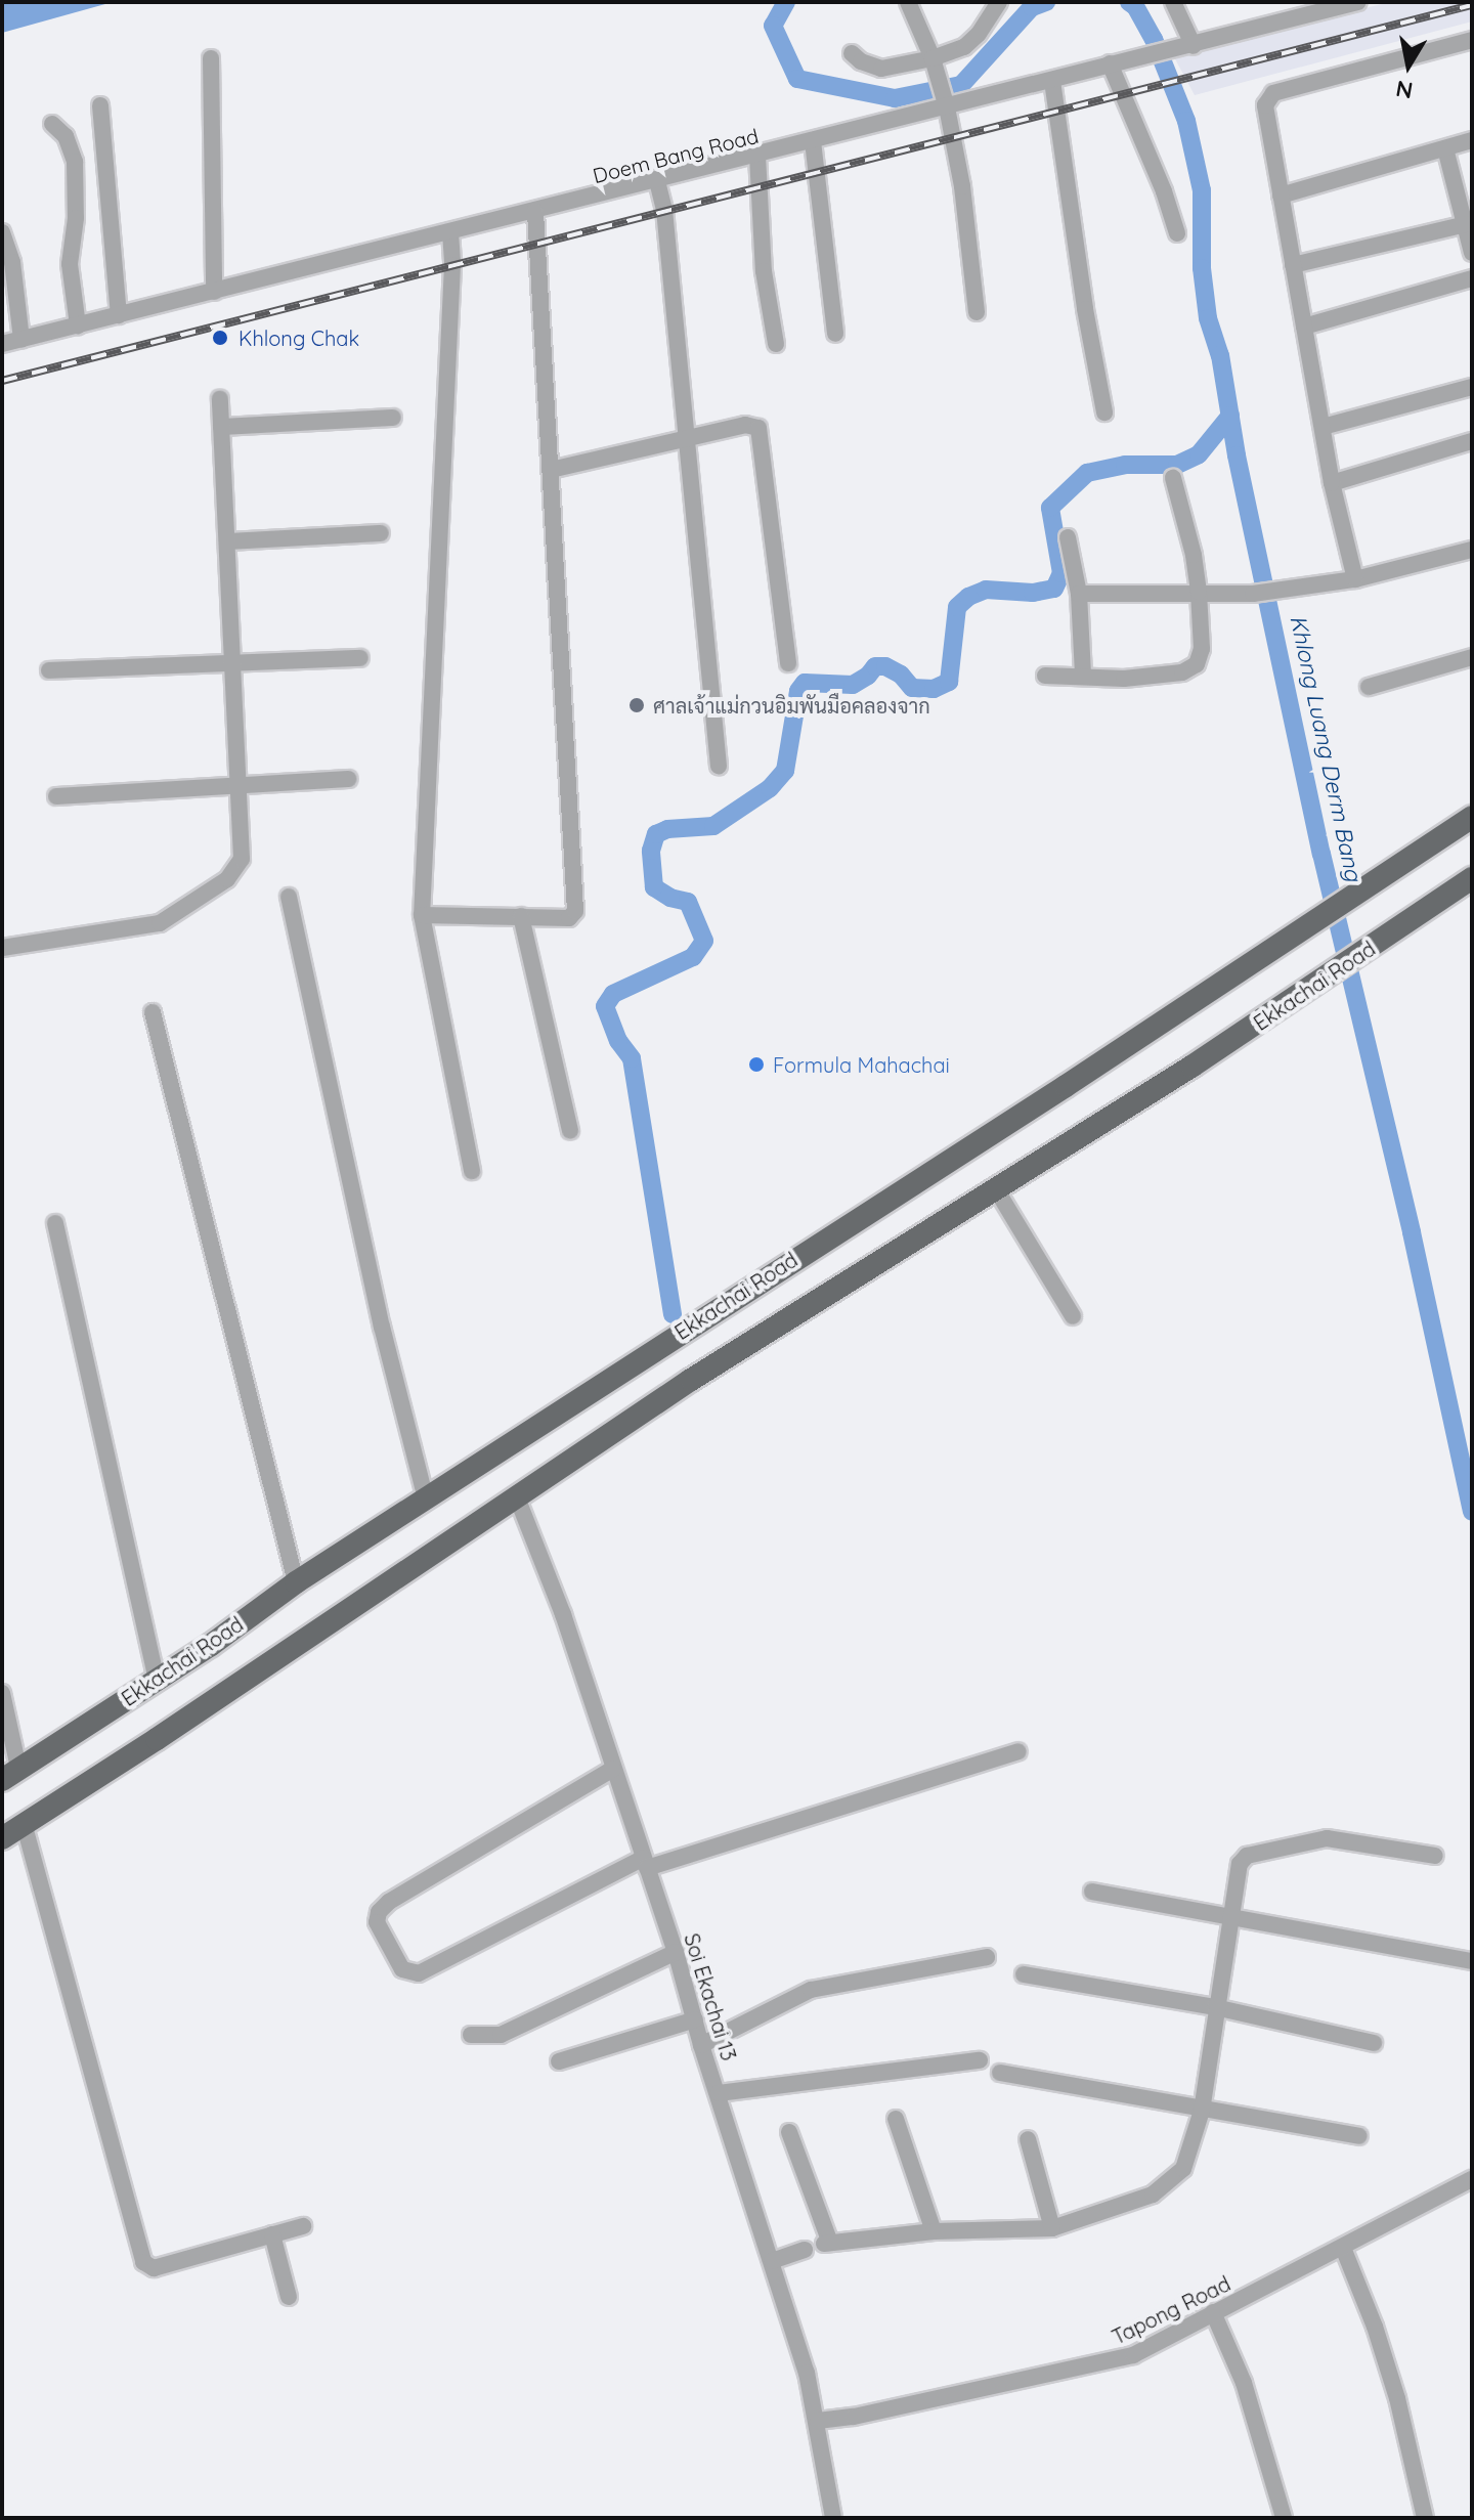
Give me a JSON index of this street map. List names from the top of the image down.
{
  "streets": {
    "main road": ["Ekkachai Road"],
    "street": ["Doem Bang Road", "Soi Ekachai 13", "Tapong Road"]
  },
  "crossings": [
    ["Ekkachai Road", "Soi Ekachai 13"],
    ["Soi Ekachai 13", "Tapong Road"]
  ],
  "water": ["Khlong Luang Derm Bang"],
  "places": ["Khlong Chak", "ศาลเจ้าแม่กวนอิมพันมือคลองจาก", "Formula Mahachai"],
  "north": "bottom"
}
